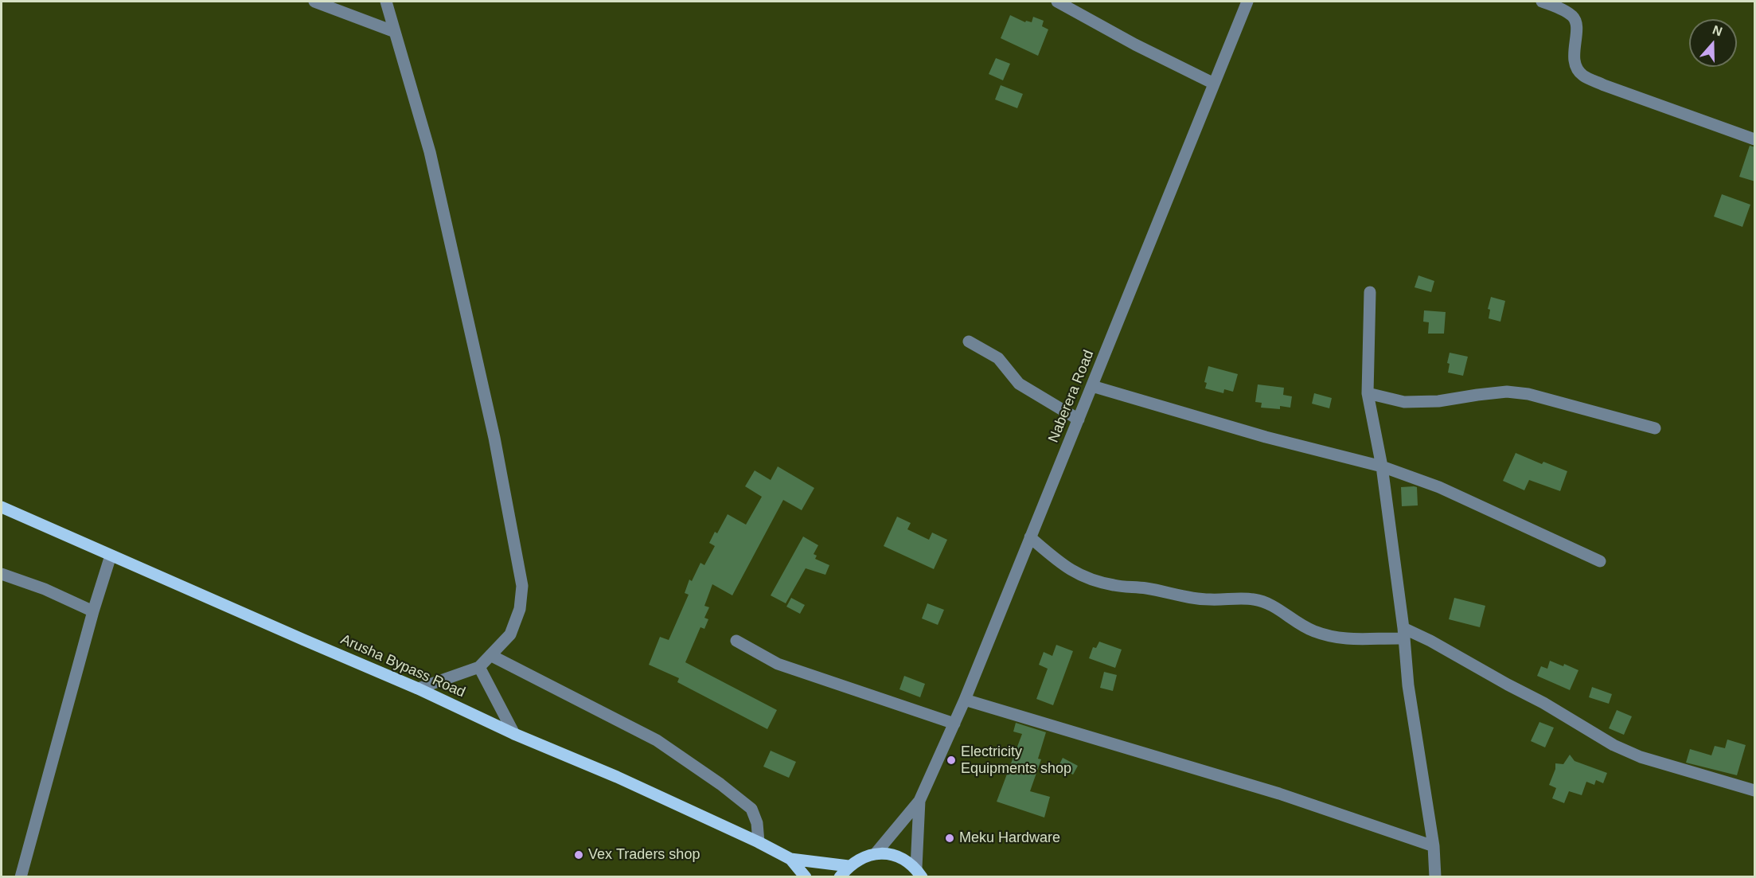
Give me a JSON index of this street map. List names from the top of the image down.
{
  "streets": {
    "main road": ["Arusha Bypass Road"],
    "street": ["Naberera Road"]
  },
  "places": ["Electricity Equipments shop", "Meku Hardware", "Vex Traders shop"],
  "north": "top"
}
